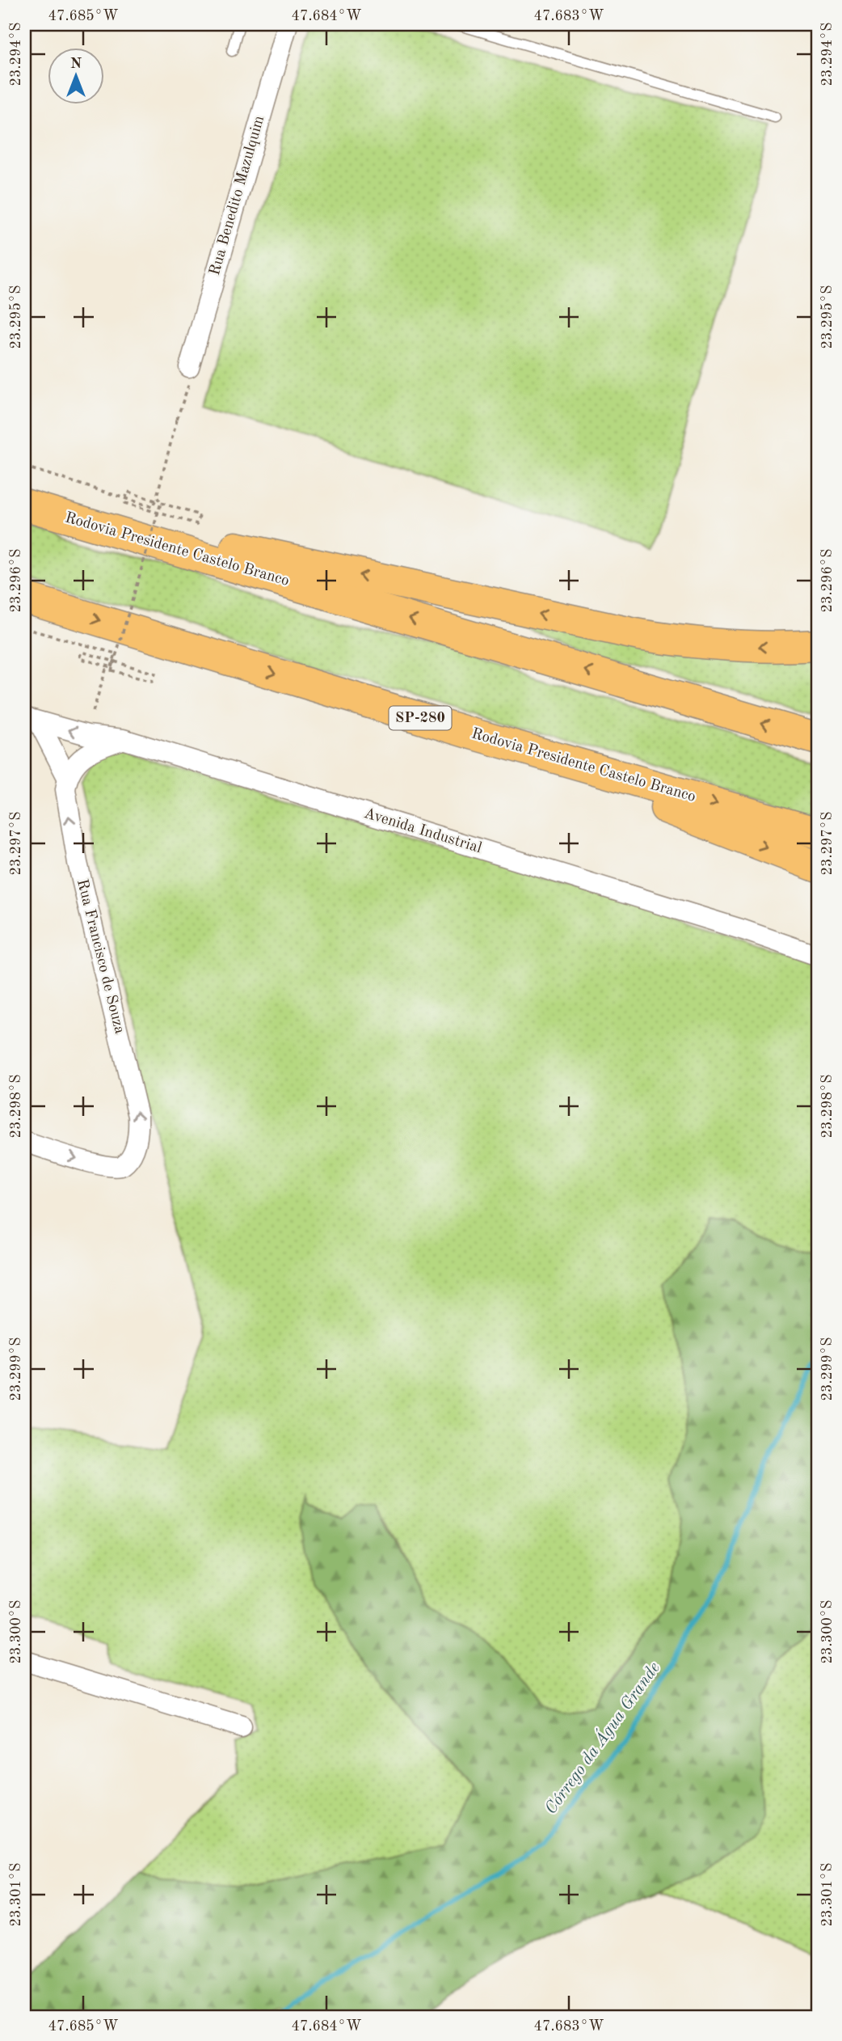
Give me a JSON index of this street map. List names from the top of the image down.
{
  "streets": {
    "highway": ["Rodovia Presidente Castelo Branco", "SP-280"],
    "street": ["Rua Benedito Mazulquim", "Avenida Industrial", "Rua Francisco de Souza"]
  },
  "water": ["Córrego da Água Grande"],
  "north": "top",
  "coordinates": [
    "47.685°W",
    "47.684°W",
    "47.683°W",
    "23.294°S",
    "23.295°S",
    "23.296°S",
    "23.297°S",
    "23.298°S",
    "23.299°S",
    "23.300°S",
    "23.301°S"
  ]
}
